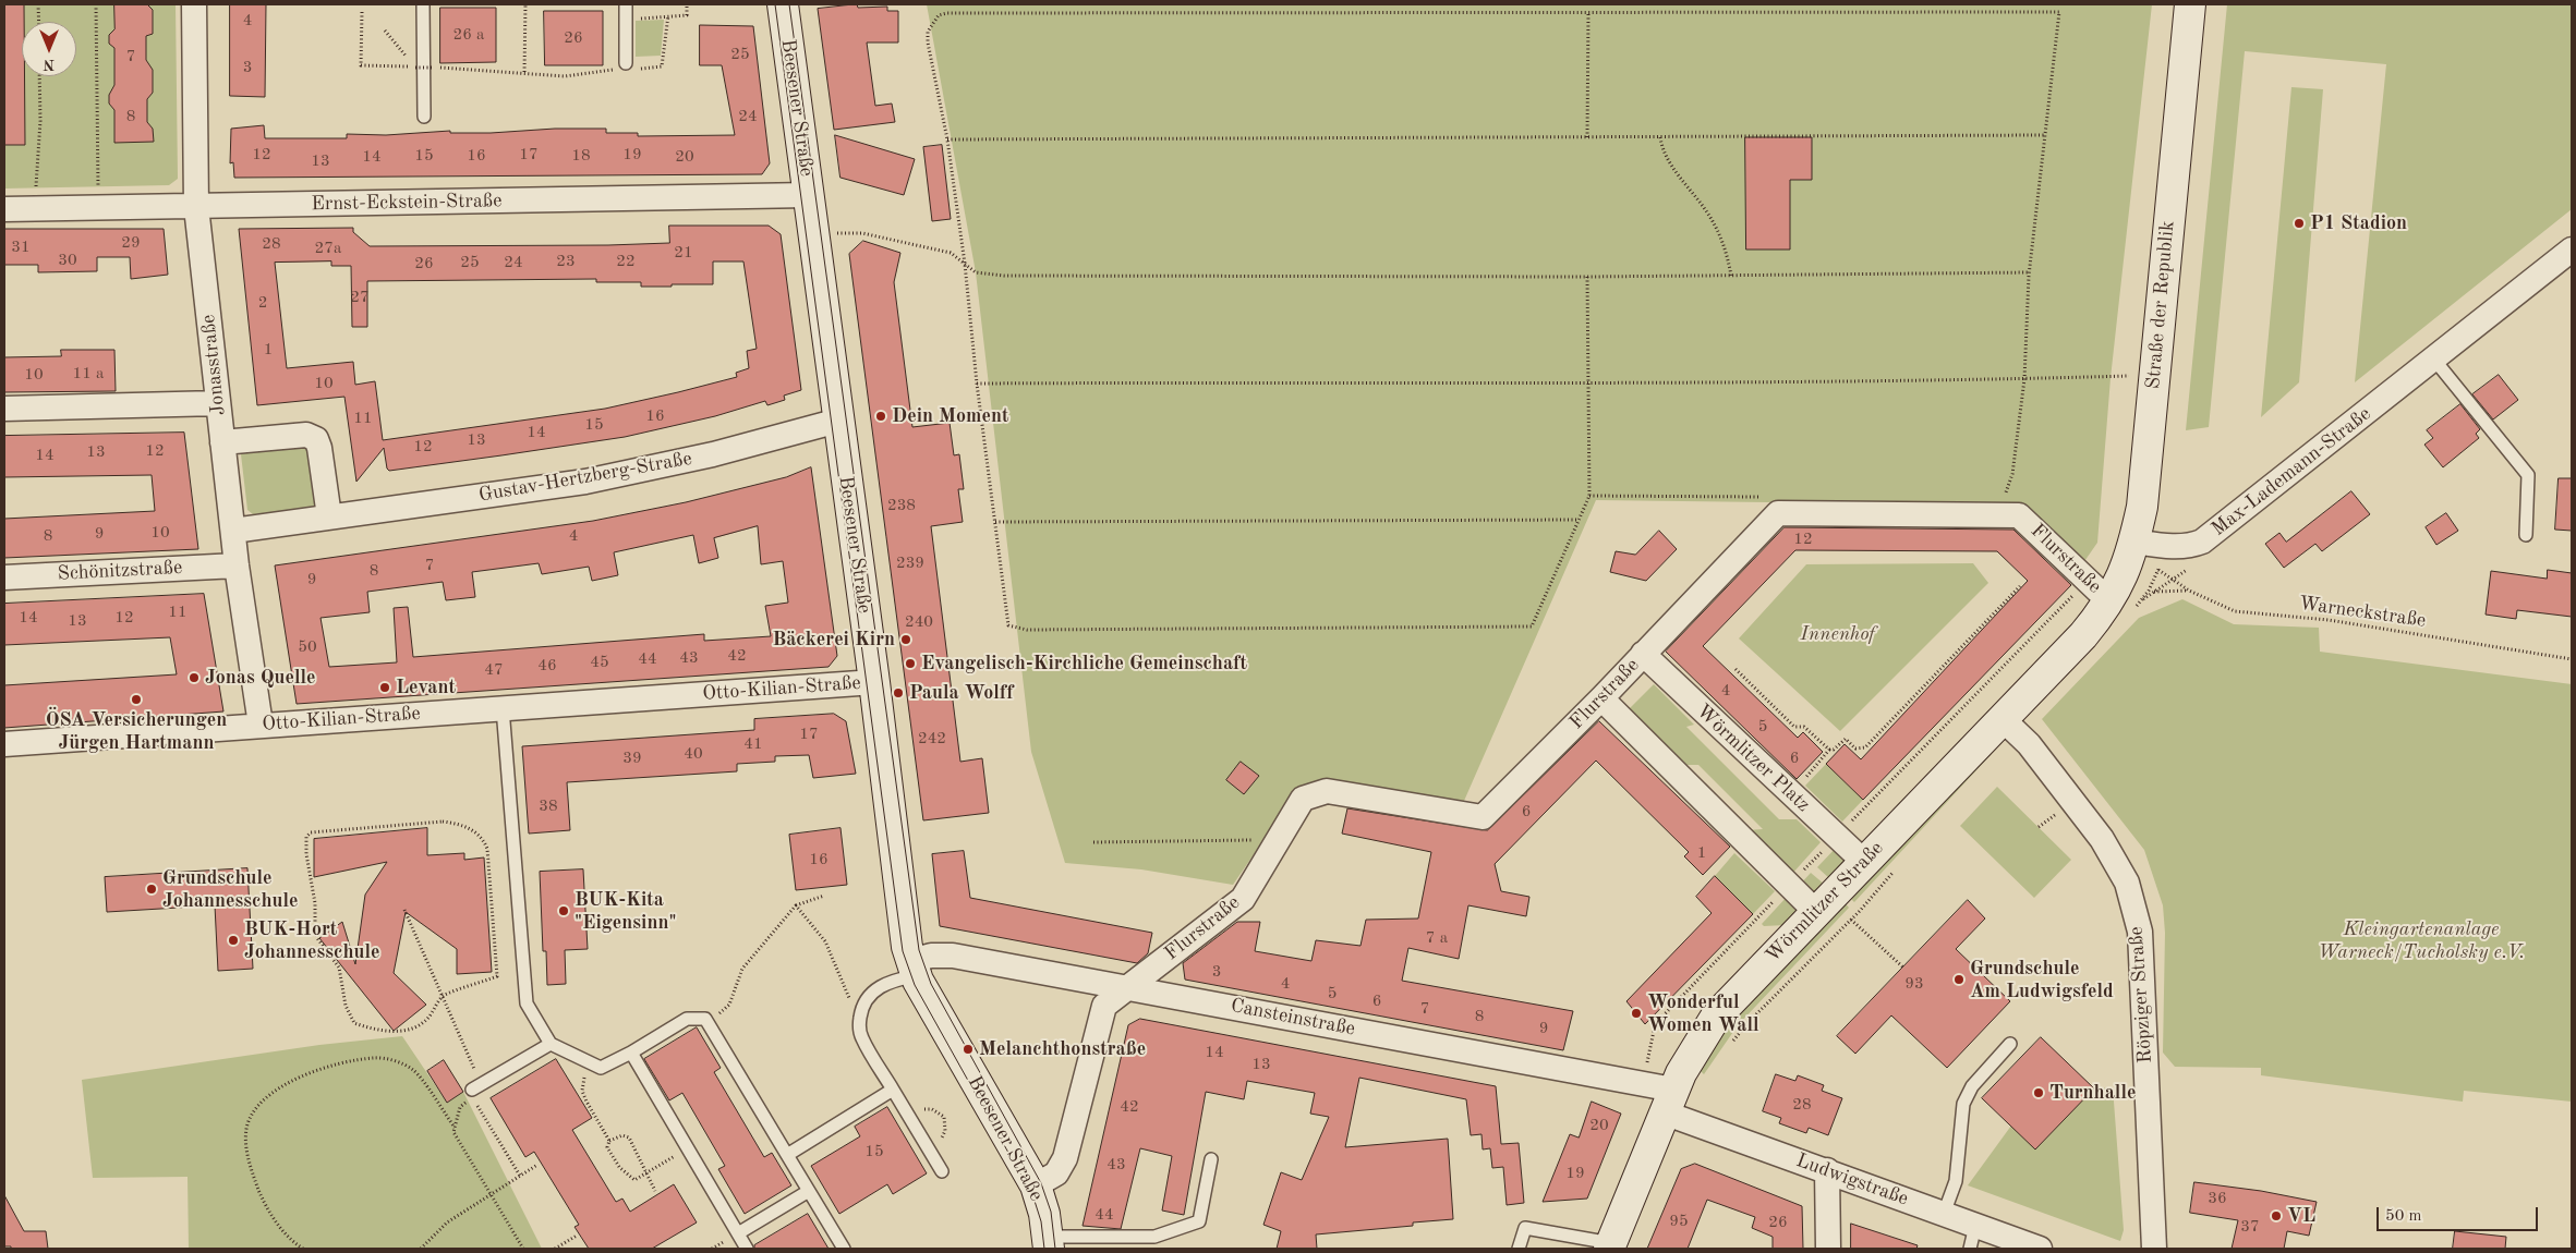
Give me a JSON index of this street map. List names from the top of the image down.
{
  "streets": {
    "street": [
      "Beesener Straße",
      "Ernst-Eckstein-Straße",
      "Straße der Republik",
      "Jonasstraße",
      "Max-Lademann-Straße",
      "Gustav-Hertzberg-Straße",
      "Flurstraße",
      "Schönitzstraße",
      "Otto-Kilian-Straße",
      "Wörmlitzer Platz",
      "Wörmlitzer Straße",
      "Röpziger Straße",
      "Cansteinstraße",
      "Ludwigstraße"
    ],
    "path": ["Warneckstraße"]
  },
  "crossings": [
    ["Beesener Straße", "Ernst-Eckstein-Straße"],
    ["Beesener Straße", "Gustav-Hertzberg-Straße"],
    ["Beesener Straße", "Otto-Kilian-Straße"],
    ["Beesener Straße", "Cansteinstraße"],
    ["Ernst-Eckstein-Straße", "Jonasstraße"],
    ["Straße der Republik", "Max-Lademann-Straße"],
    ["Straße der Republik", "Flurstraße"],
    ["Straße der Republik", "Wörmlitzer Straße"],
    ["Jonasstraße", "Gustav-Hertzberg-Straße"],
    ["Jonasstraße", "Schönitzstraße"],
    ["Jonasstraße", "Otto-Kilian-Straße"],
    ["Flurstraße", "Wörmlitzer Platz"],
    ["Flurstraße", "Wörmlitzer Straße"],
    ["Flurstraße", "Cansteinstraße"],
    ["Wörmlitzer Platz", "Wörmlitzer Straße"],
    ["Wörmlitzer Straße", "Röpziger Straße"],
    ["Wörmlitzer Straße", "Cansteinstraße"],
    ["Wörmlitzer Straße", "Ludwigstraße"],
    ["Cansteinstraße", "Ludwigstraße"]
  ],
  "parks": ["Innenhof", "Kleingartenanlage Warneck/Tucholsky e.V."],
  "places": [
    "P1 Stadion",
    "Dein Moment",
    "Bäckerei Kirn",
    "Evangelisch-Kirchliche Gemeinschaft",
    "Jonas Quelle",
    "Levant",
    "Paula Wolff",
    "ÖSA Versicherungen Jürgen Hartmann",
    "Grundschule Johannesschule",
    "BUK-Kita \"Eigensinn\"",
    "BUK-Hort Johannesschule",
    "Grundschule Am Ludwigsfeld",
    "Wonderful Women Wall",
    "Melanchthonstraße",
    "Turnhalle",
    "VL"
  ],
  "house_numbers": [
    "4",
    "26 a",
    "26",
    "25",
    "7",
    "3",
    "8",
    "24",
    "12",
    "17",
    "19",
    "15",
    "16",
    "18",
    "14",
    "20",
    "13",
    "29",
    "28",
    "31",
    "27a",
    "21",
    "30",
    "23",
    "22",
    "25",
    "24",
    "26",
    "27",
    "2",
    "1",
    "11 a",
    "10",
    "10",
    "16",
    "11",
    "15",
    "14",
    "13",
    "12",
    "12",
    "13",
    "14",
    "238",
    "10",
    "9",
    "8",
    "4",
    "12",
    "239",
    "7",
    "8",
    "9",
    "11",
    "14",
    "12",
    "13",
    "240",
    "50",
    "42",
    "43",
    "44",
    "45",
    "46",
    "47",
    "4",
    "5",
    "17",
    "242",
    "41",
    "40",
    "39",
    "6",
    "38",
    "6",
    "1",
    "16",
    "7 a",
    "3",
    "4",
    "93",
    "5",
    "6",
    "7",
    "8",
    "9",
    "14",
    "13",
    "28",
    "42",
    "20",
    "15",
    "43",
    "19",
    "36",
    "44",
    "95",
    "26",
    "37"
  ],
  "scale_bar": "50 m",
  "north": "bottom"
}
